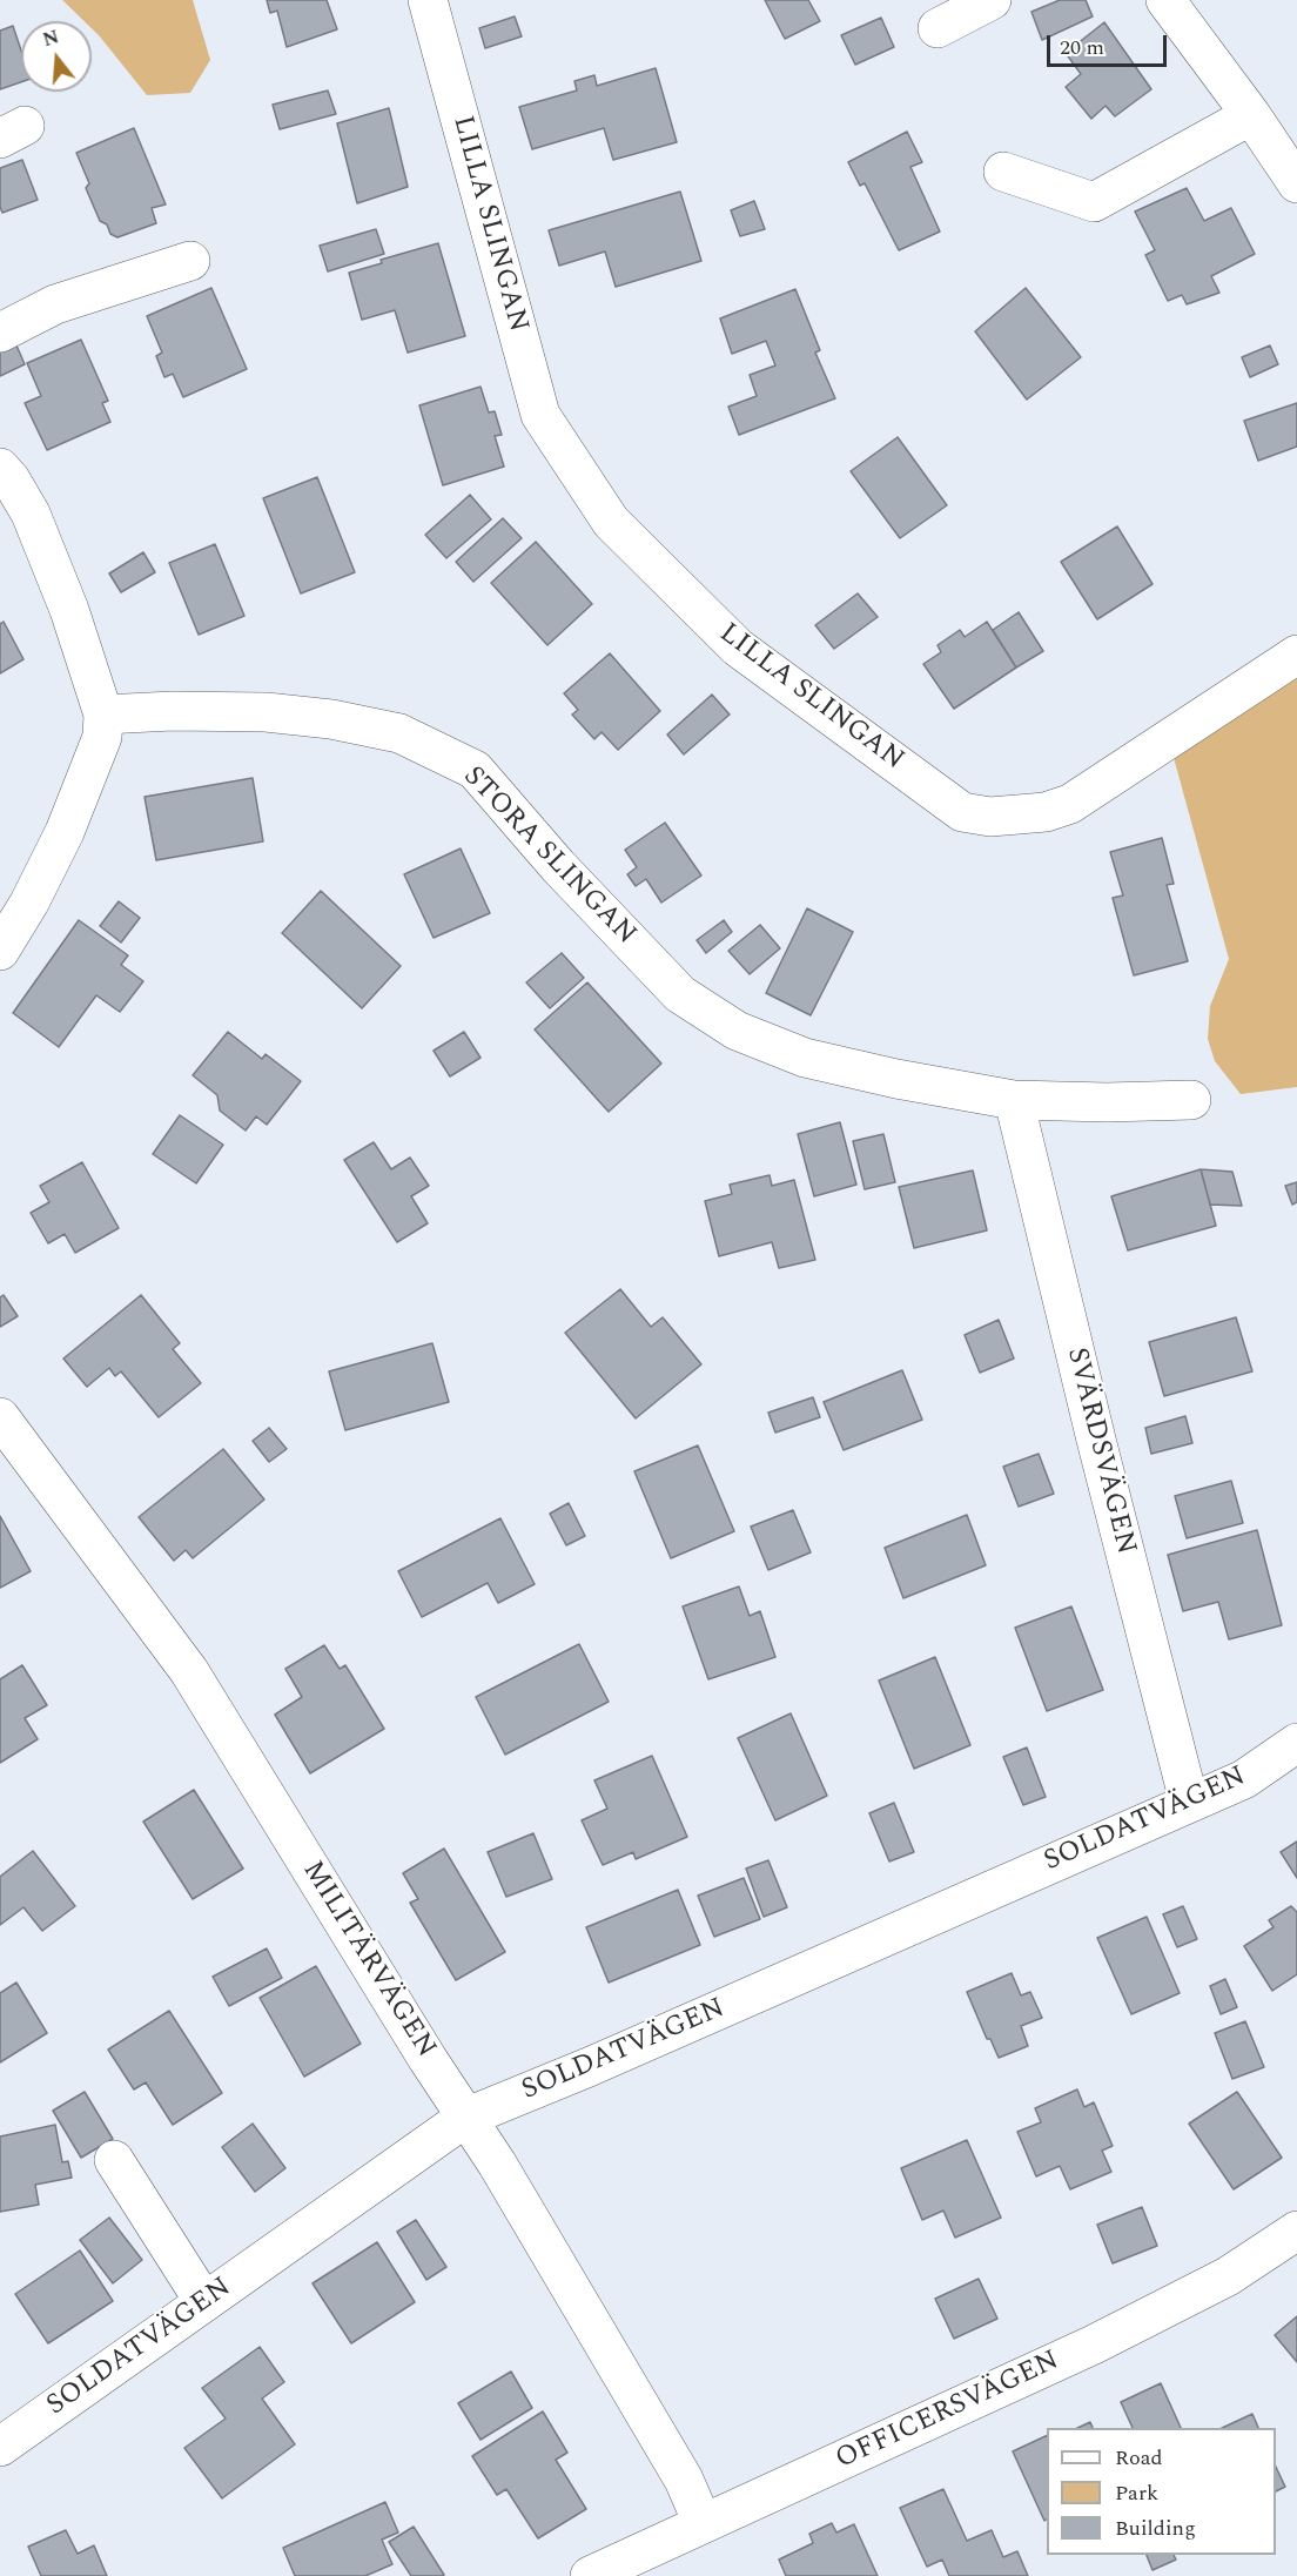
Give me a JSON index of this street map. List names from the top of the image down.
{
  "streets": {
    "street": [
      "LILLA SLINGAN",
      "STORA SLINGAN",
      "SVÄRDSVÄGEN",
      "SOLDATVÄGEN",
      "MILITÄRVÄGEN",
      "OFFICERSVÄGEN"
    ]
  },
  "crossings": [
    ["STORA SLINGAN", "SVÄRDSVÄGEN"],
    ["SVÄRDSVÄGEN", "SOLDATVÄGEN"],
    ["SOLDATVÄGEN", "MILITÄRVÄGEN"],
    ["MILITÄRVÄGEN", "OFFICERSVÄGEN"]
  ],
  "legend": ["Road", "Park", "Building"],
  "scale_bar": "20 m",
  "north": "top"
}
